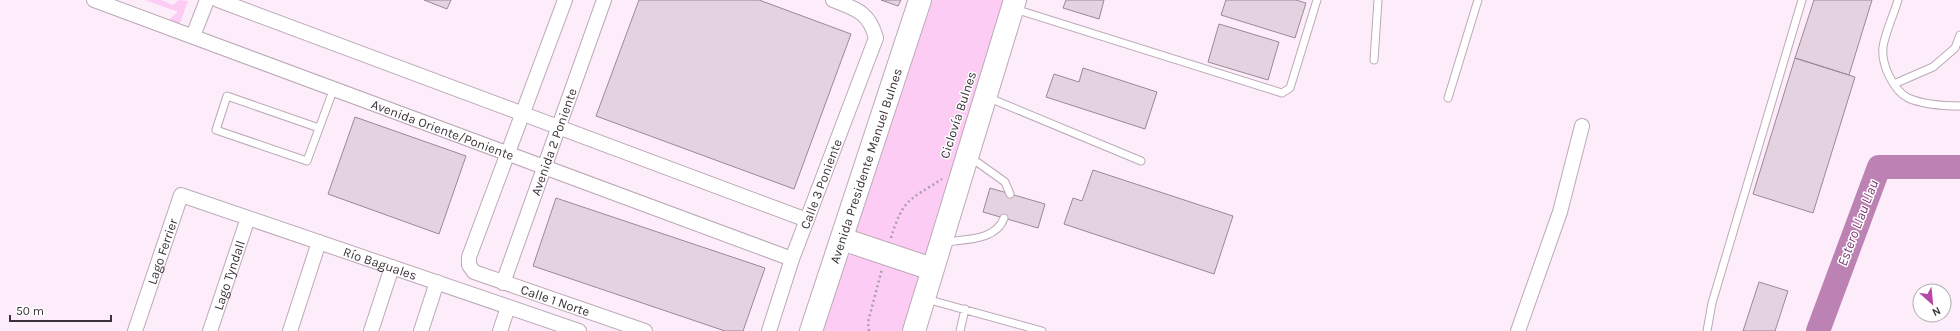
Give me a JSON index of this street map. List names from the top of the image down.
{
  "streets": {
    "main road": ["Avenida Presidente Manuel Bulnes"],
    "street": [
      "Avenida Oriente/Poniente",
      "Avenida 2 Poniente",
      "Calle 3 Poniente",
      "Lago Ferrier",
      "Río Baguales",
      "Lago Tyndall",
      "Calle 1 Norte"
    ],
    "path": ["Ciclovía Bulnes"]
  },
  "crossings": [
    ["Avenida Oriente/Poniente", "Avenida 2 Poniente"],
    ["Avenida Oriente/Poniente", "Calle 3 Poniente"],
    ["Avenida Oriente/Poniente", "Calle 1 Norte"],
    ["Avenida 2 Poniente", "Calle 1 Norte"],
    ["Lago Ferrier", "Río Baguales"],
    ["Río Baguales", "Lago Tyndall"]
  ],
  "water": ["Estero Llau Llau"],
  "scale_bar": "50 m",
  "north": "bottom right"
}
